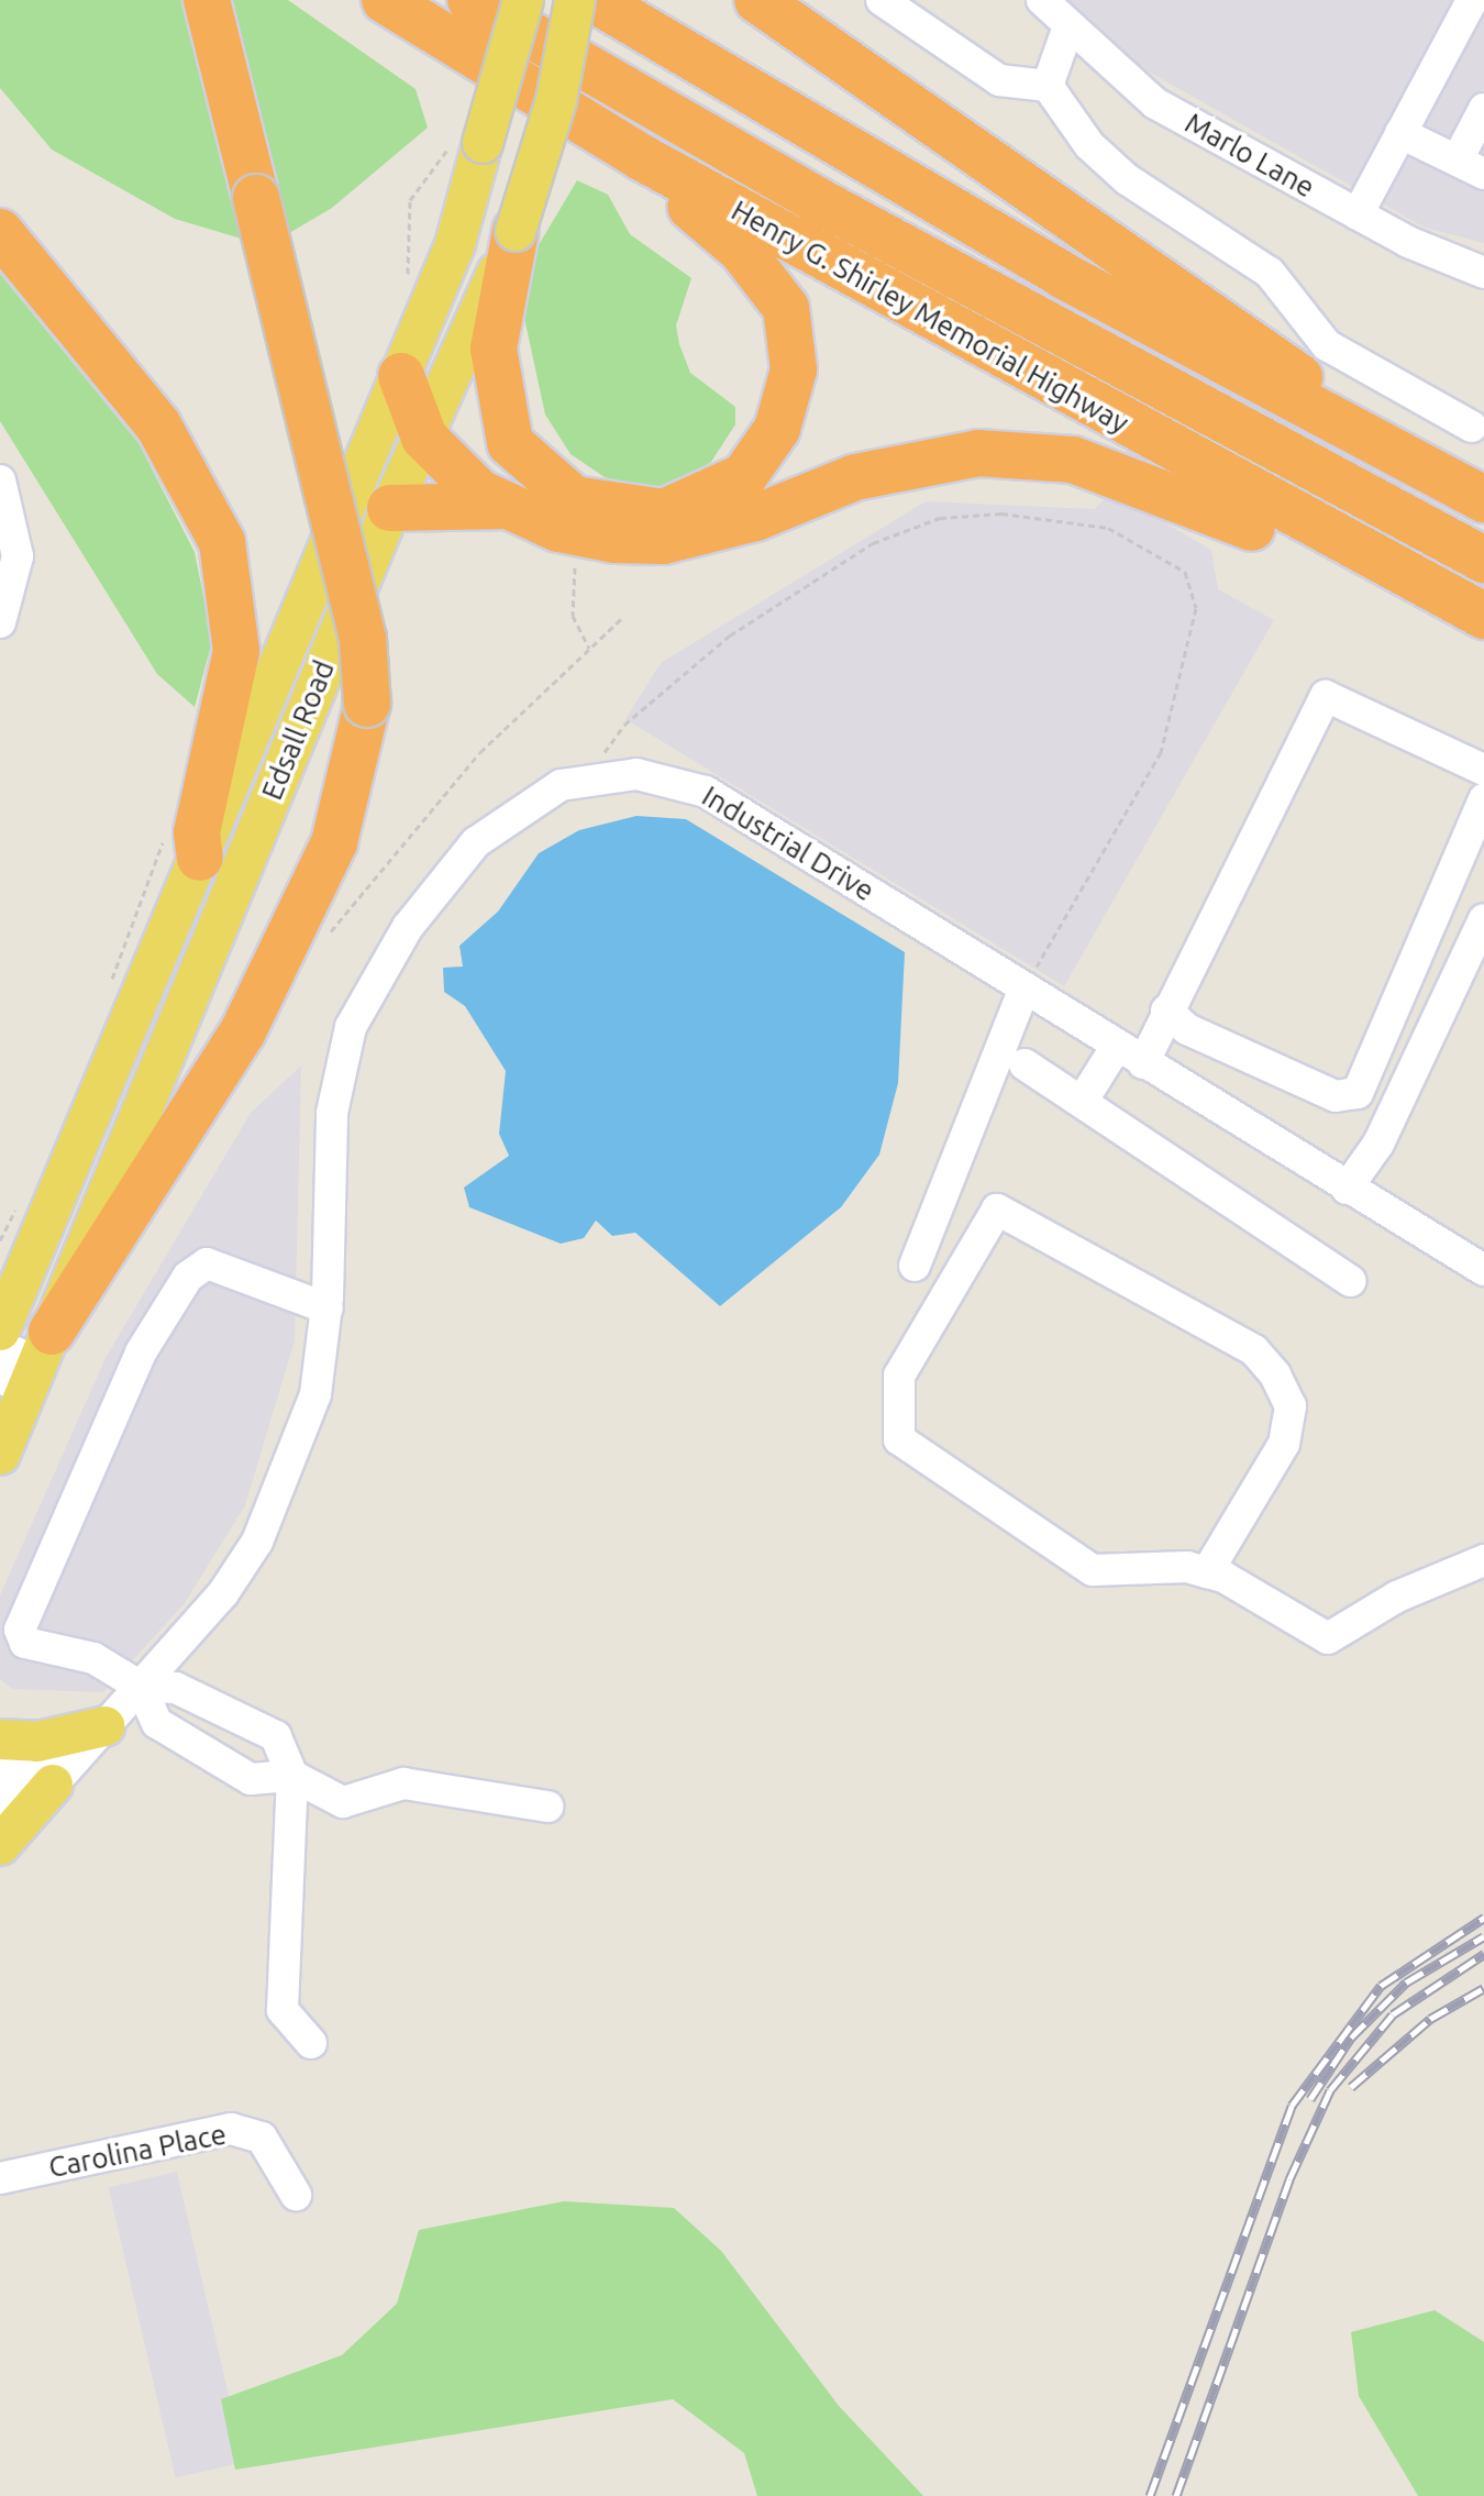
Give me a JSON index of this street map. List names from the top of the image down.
{
  "streets": {
    "highway": ["Henry G. Shirley Memorial Highway"],
    "main road": ["Edsall Road"],
    "street": ["Marlo Lane", "Industrial Drive", "Carolina Place"]
  }
}
